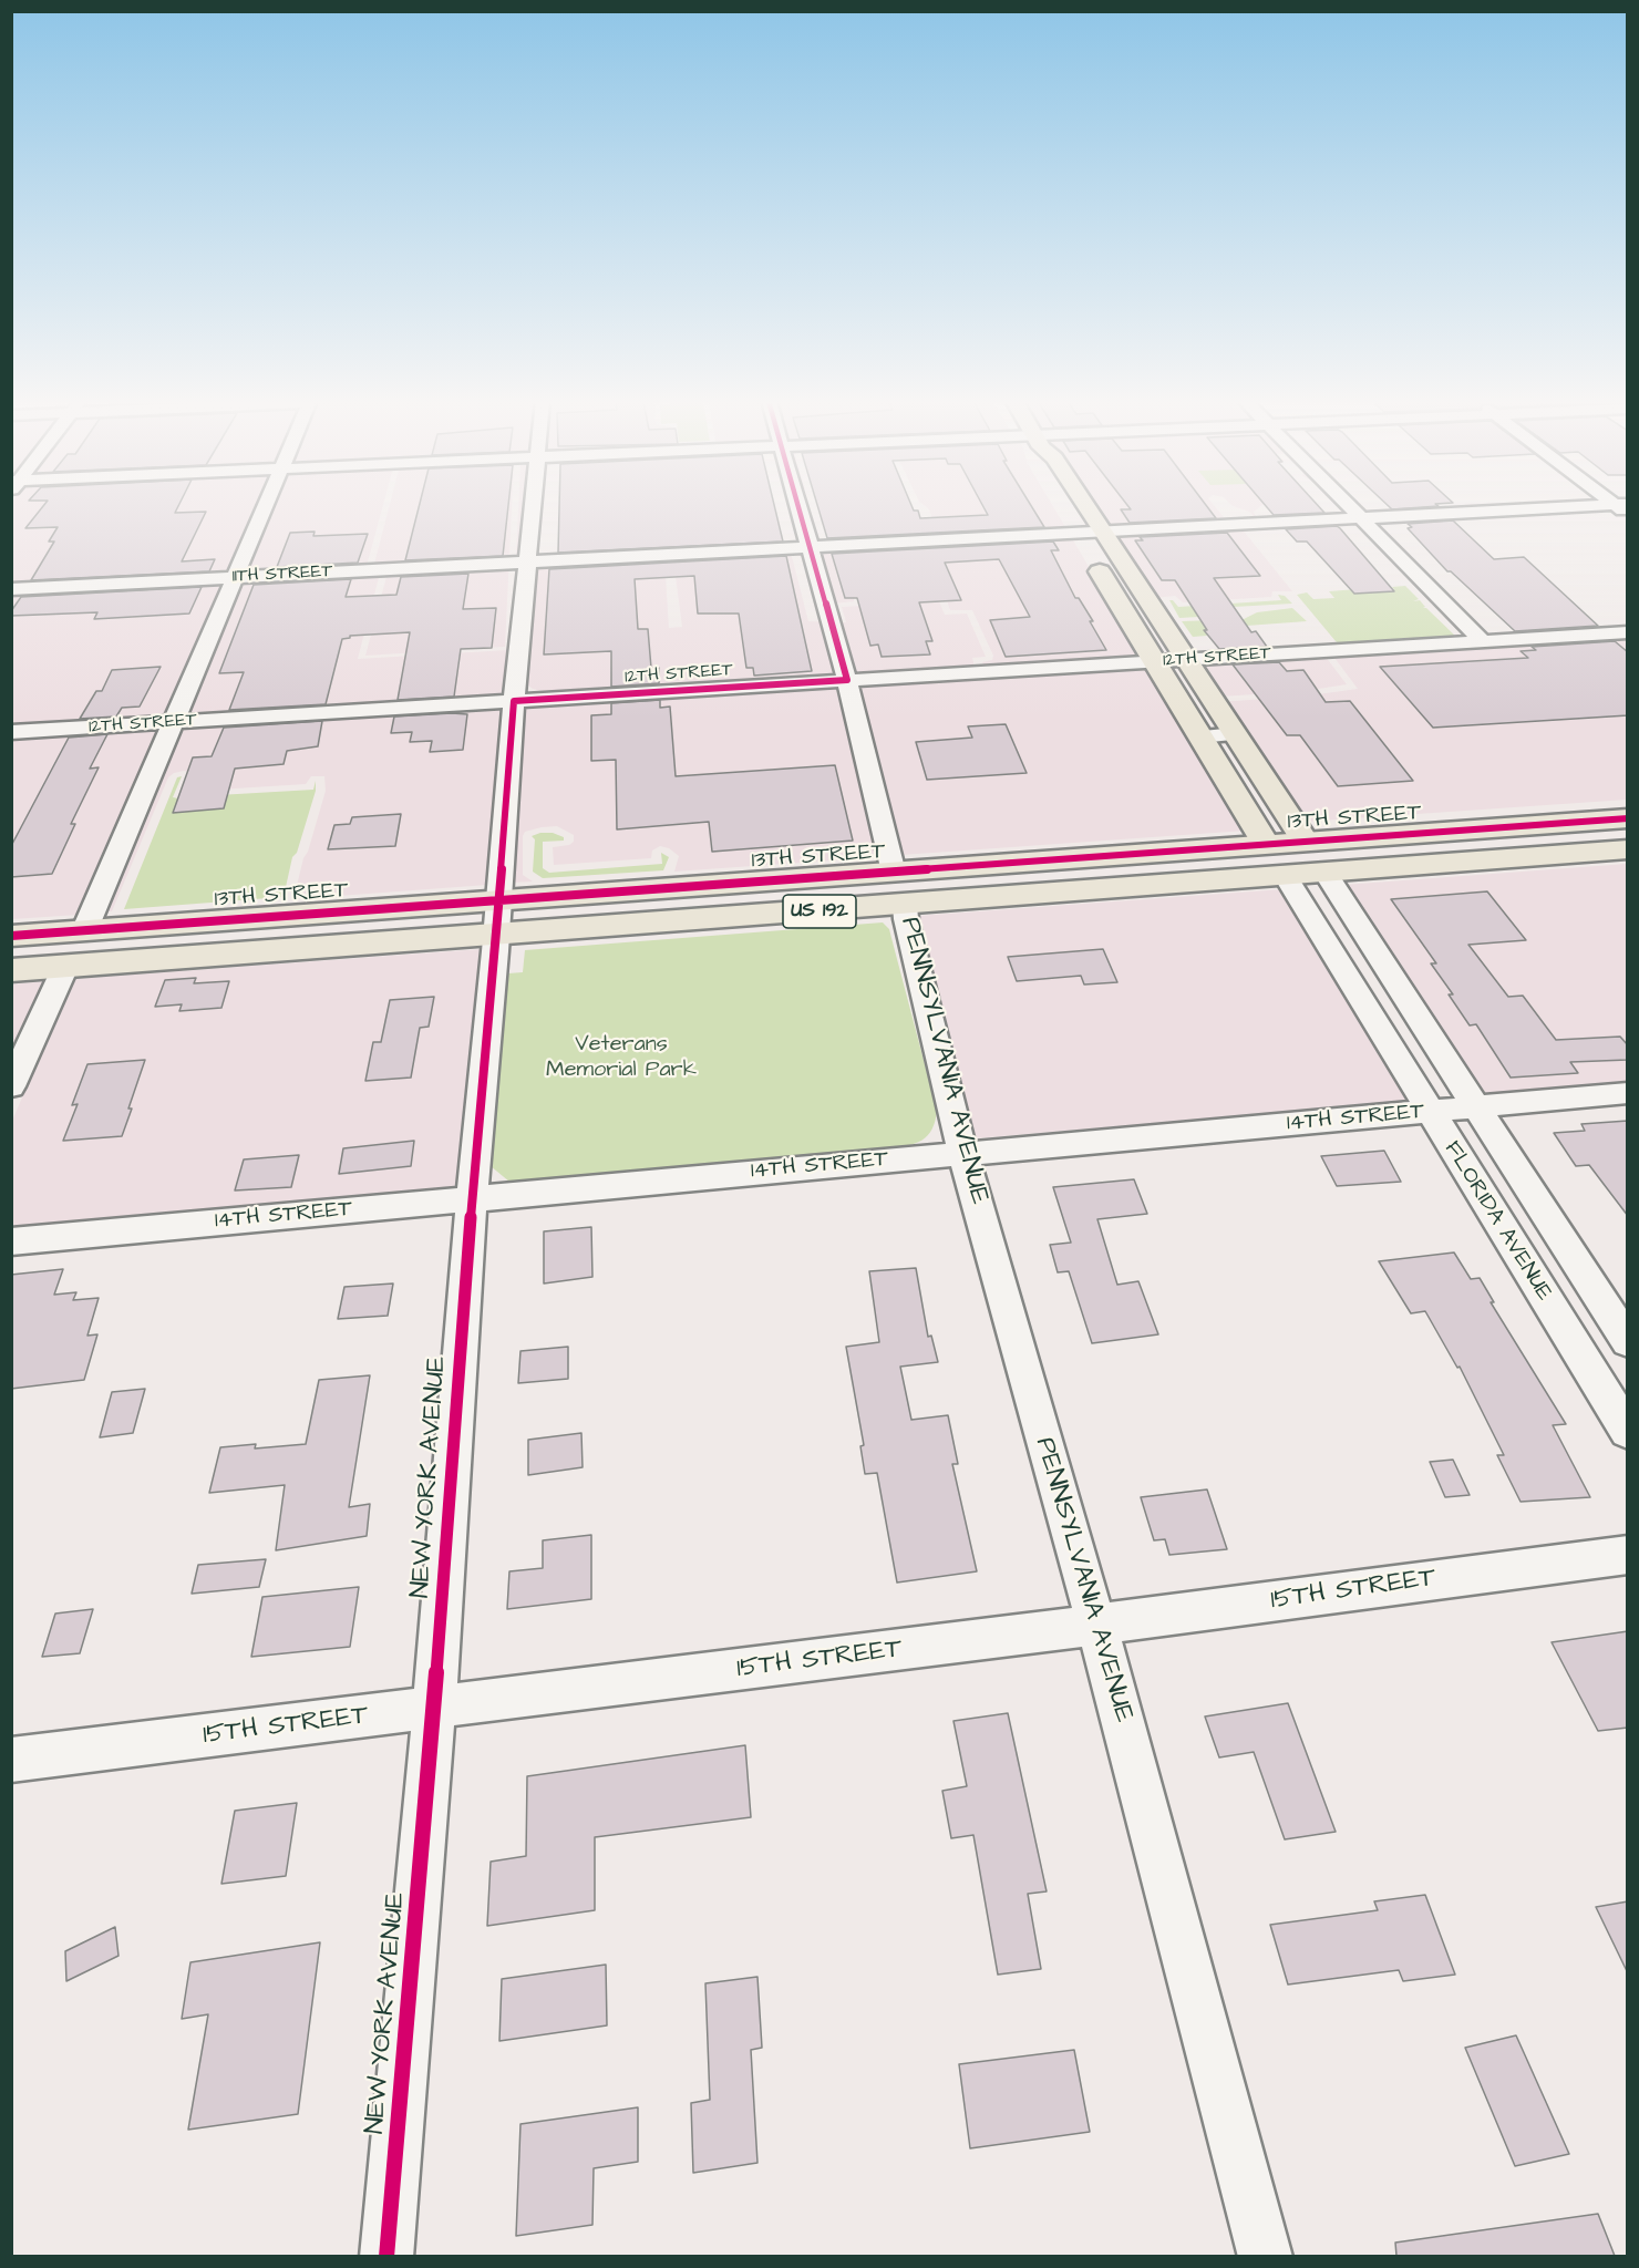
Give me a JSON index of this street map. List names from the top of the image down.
{
  "streets": {
    "main road": ["13TH STREET", "US 192"],
    "street": [
      "11TH STREET",
      "12TH STREET",
      "PENNSYLVANIA AVENUE",
      "14TH STREET",
      "FLORIDA AVENUE",
      "NEW YORK AVENUE",
      "15TH STREET"
    ]
  },
  "crossings": [
    ["11TH STREET", "PENNSYLVANIA AVENUE"],
    ["11TH STREET", "NEW YORK AVENUE"],
    ["12TH STREET", "PENNSYLVANIA AVENUE"],
    ["12TH STREET", "NEW YORK AVENUE"],
    ["13TH STREET", "PENNSYLVANIA AVENUE"],
    ["13TH STREET", "FLORIDA AVENUE"],
    ["13TH STREET", "NEW YORK AVENUE"],
    ["PENNSYLVANIA AVENUE", "14TH STREET"],
    ["PENNSYLVANIA AVENUE", "15TH STREET"],
    ["14TH STREET", "FLORIDA AVENUE"],
    ["14TH STREET", "NEW YORK AVENUE"],
    ["NEW YORK AVENUE", "15TH STREET"]
  ],
  "parks": ["Veterans Memorial Park"]
}
